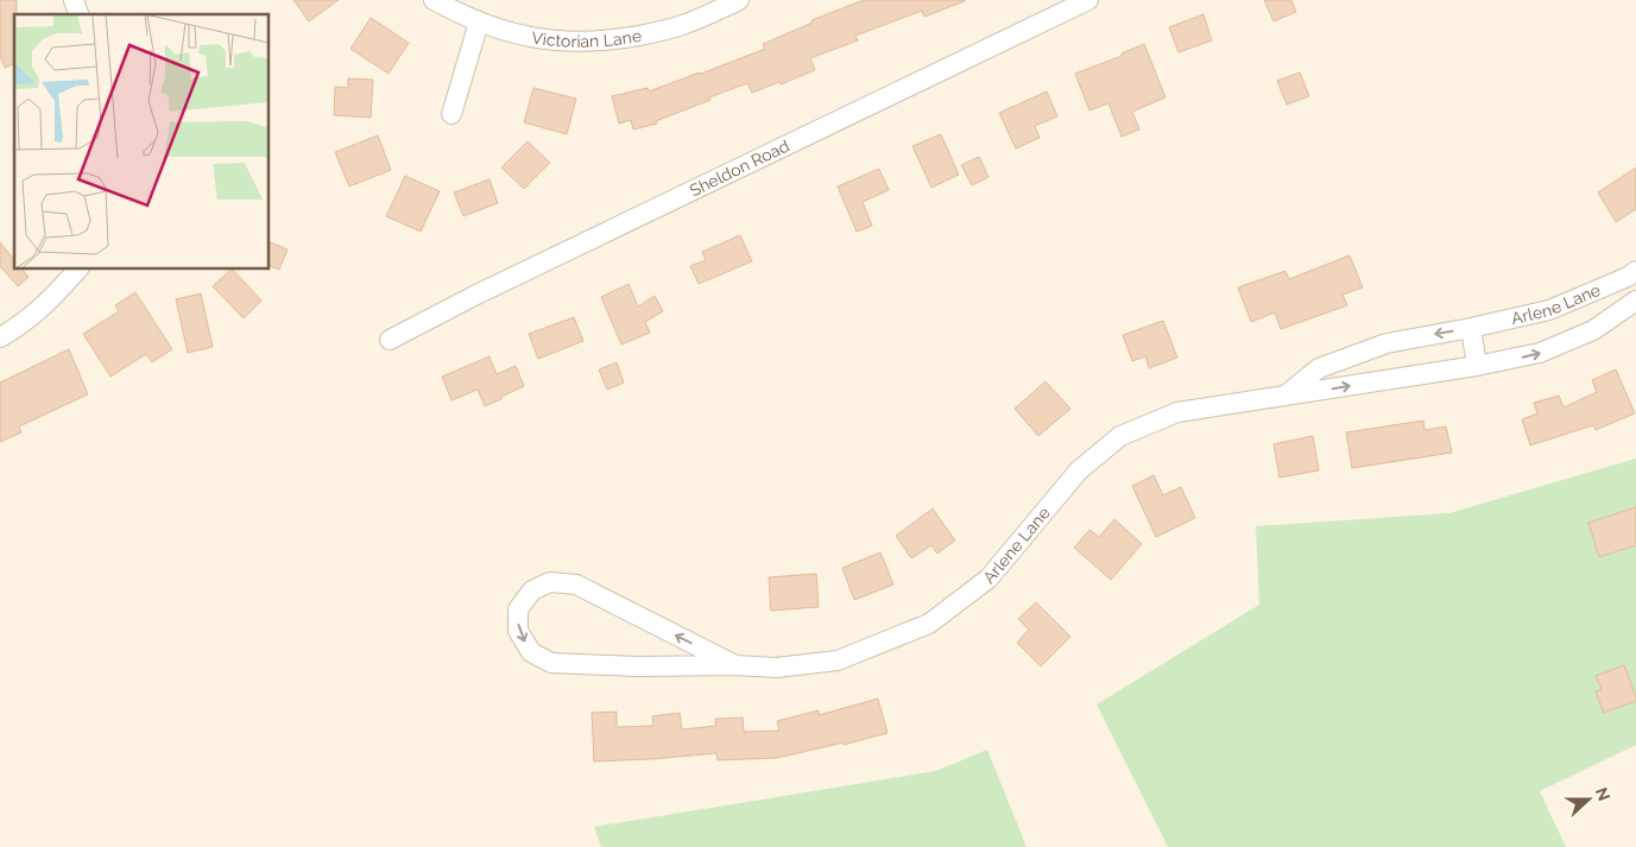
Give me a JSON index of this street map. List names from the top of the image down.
{
  "streets": {
    "street": ["Victorian Lane", "Sheldon Road", "Arlene Lane"]
  },
  "north": "right"
}
